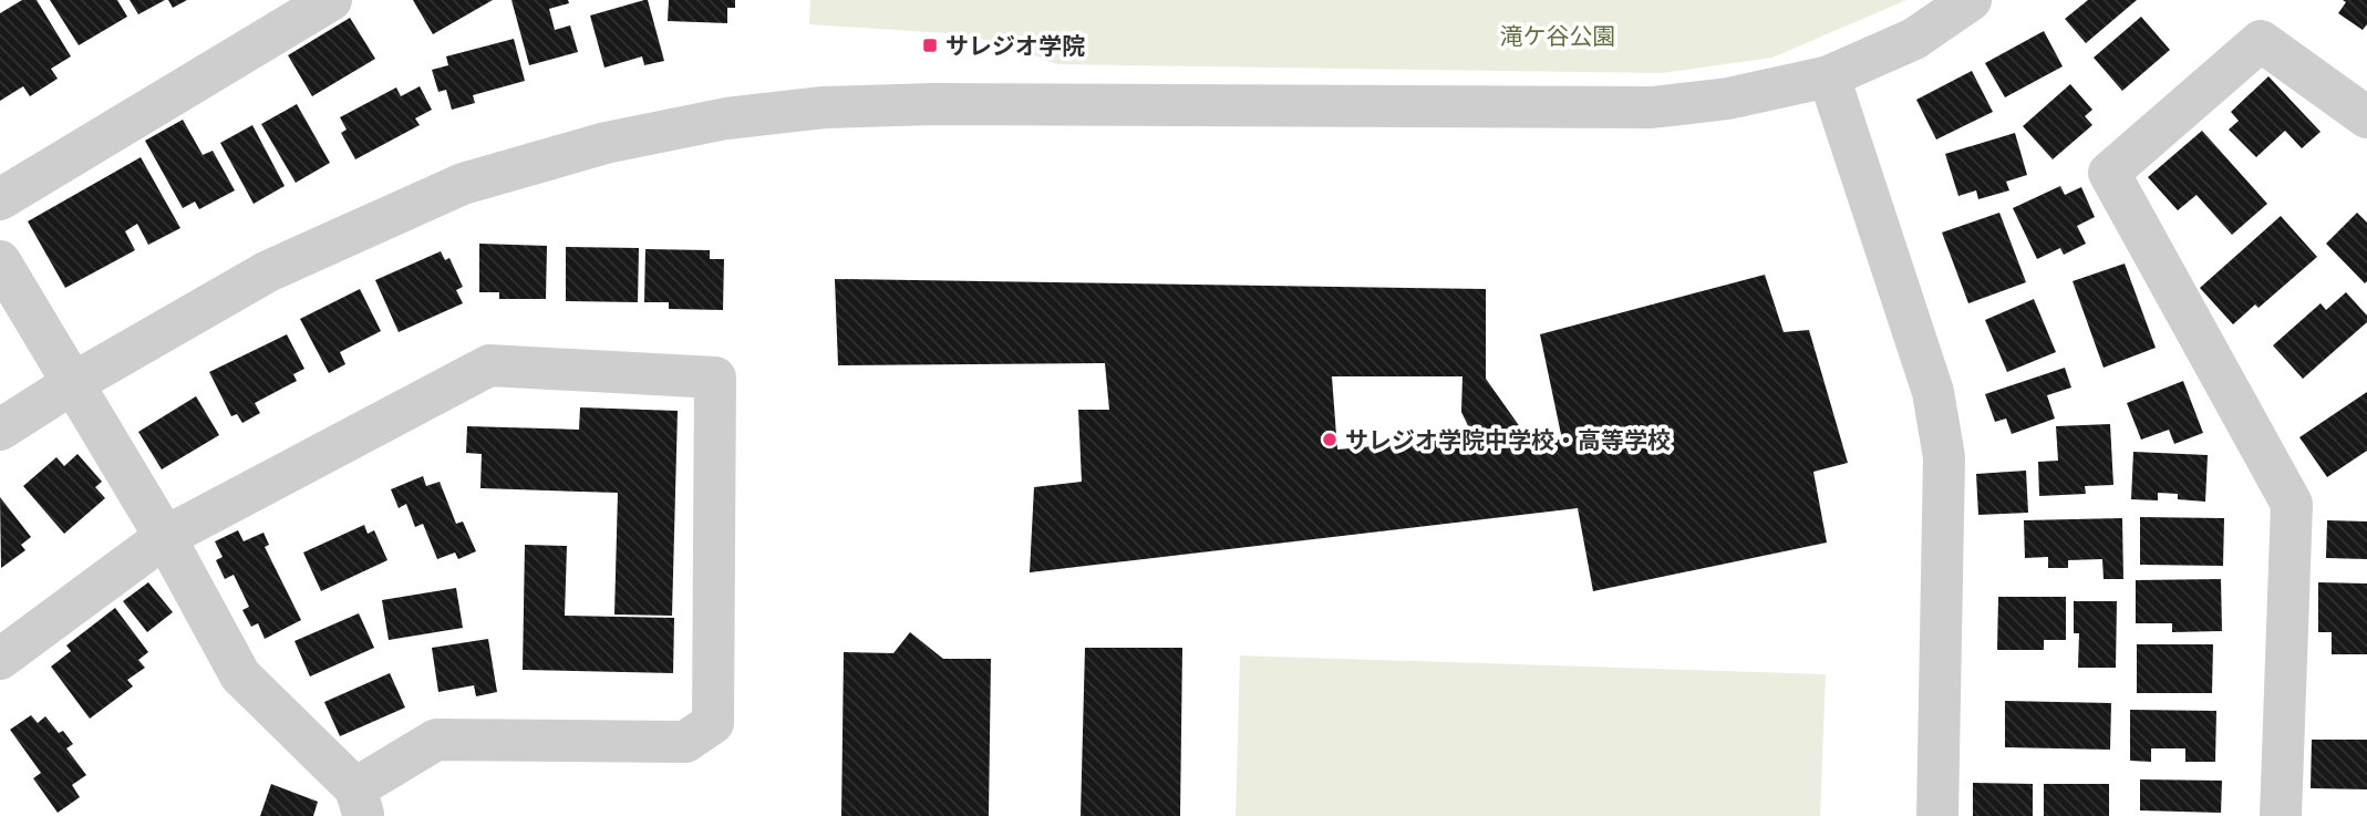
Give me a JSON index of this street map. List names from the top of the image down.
{
  "parks": ["滝ケ谷公園"],
  "places": {
    "transit": ["サレジオ学院"],
    "other": ["サレジオ学院中学校・高等学校"]
  }
}
